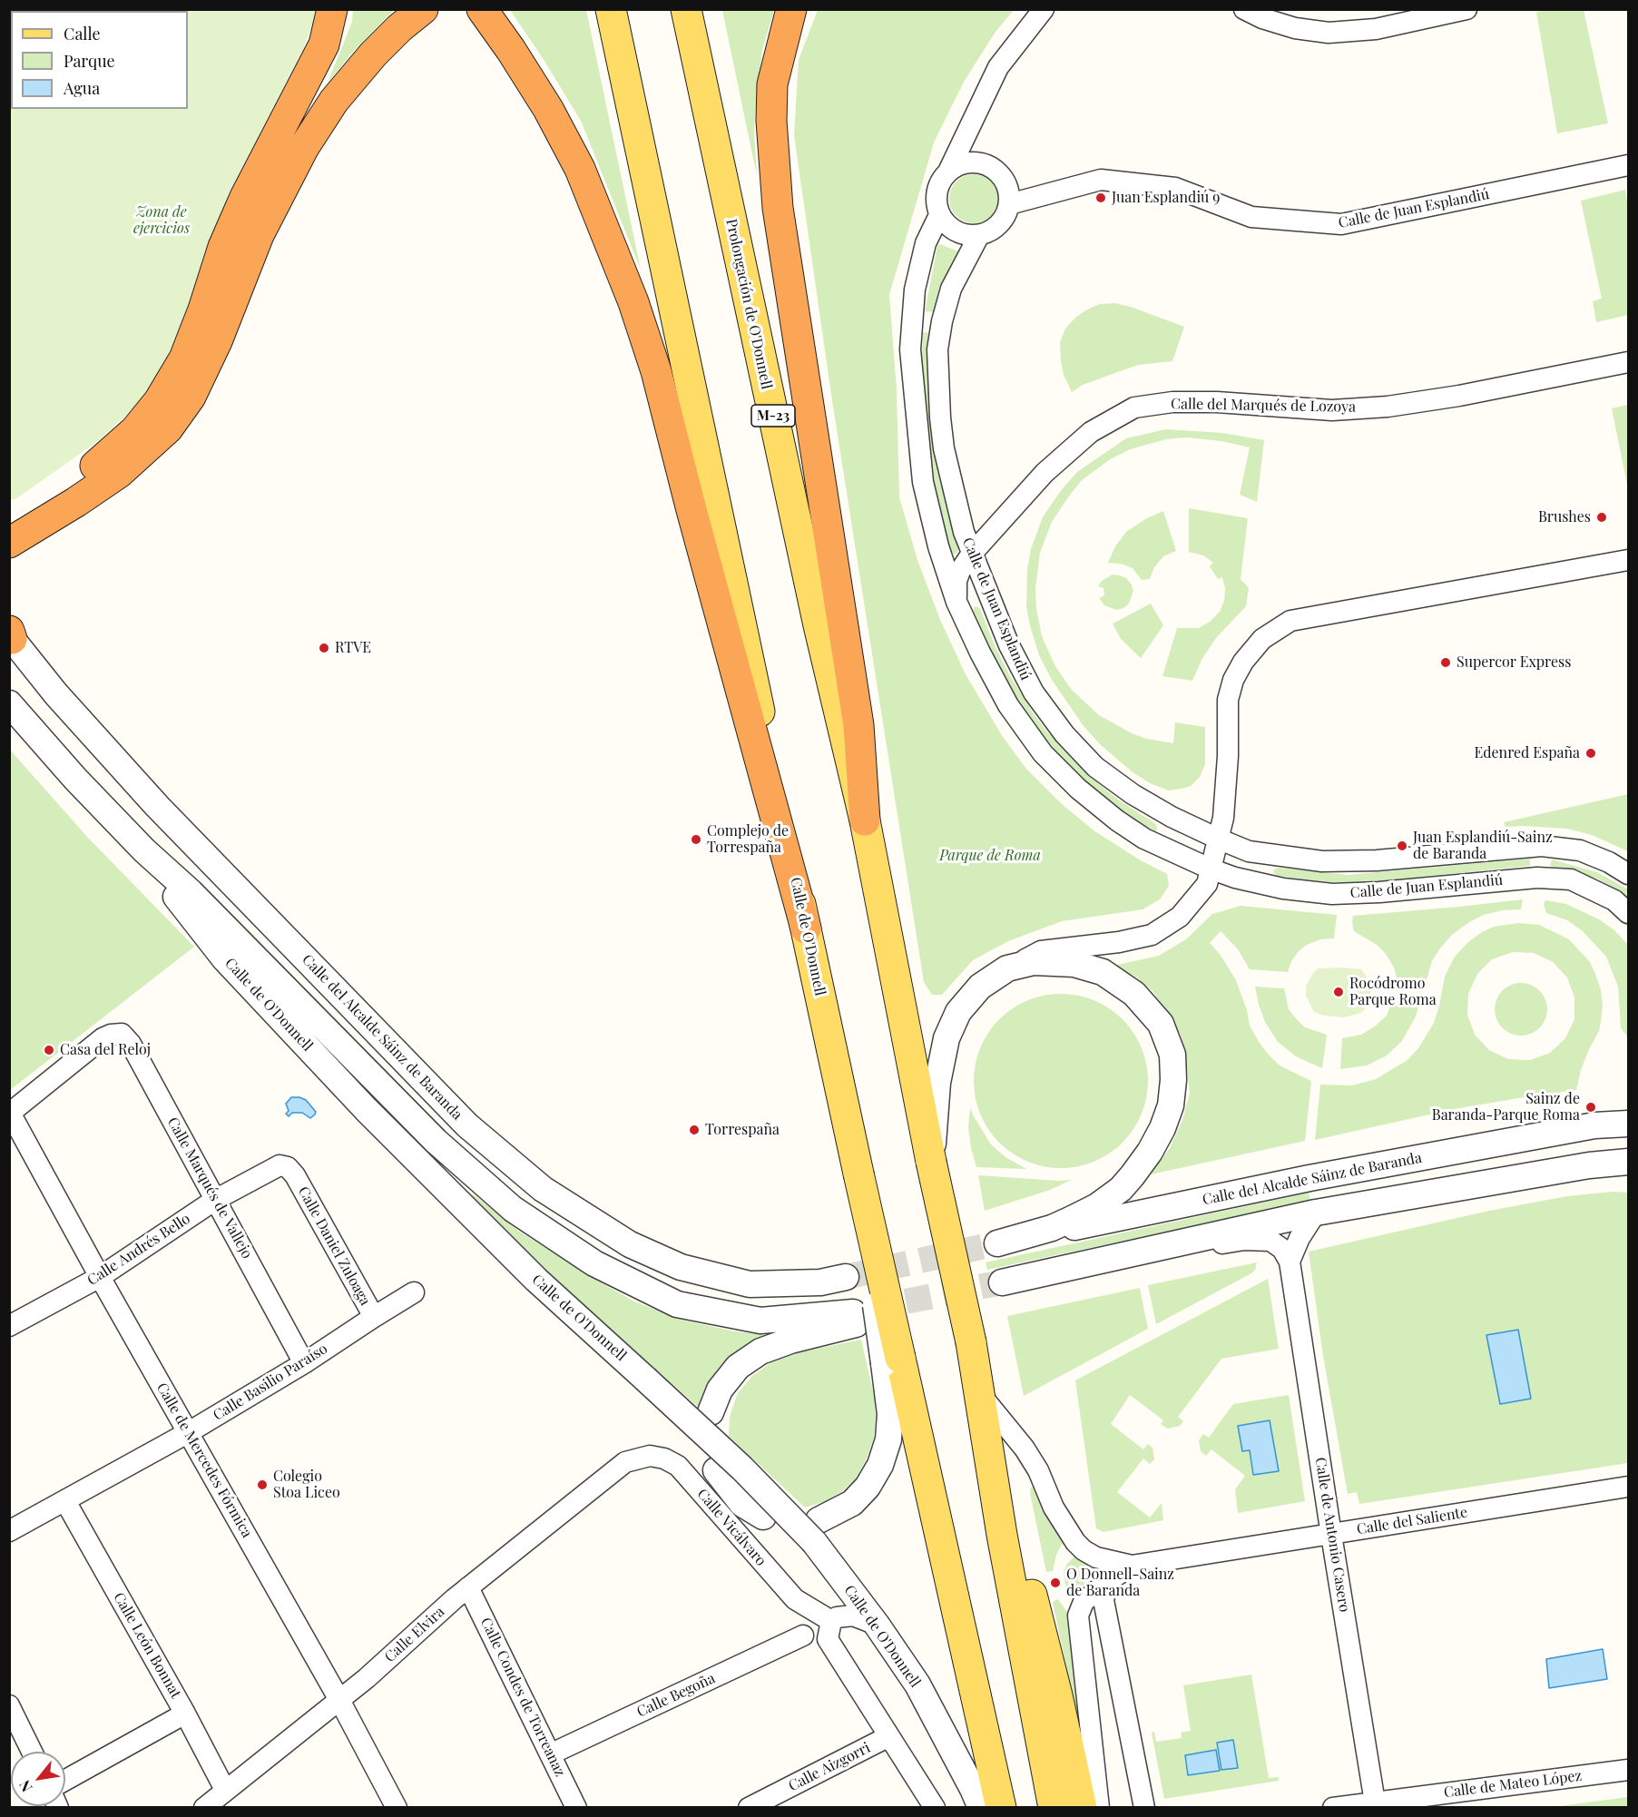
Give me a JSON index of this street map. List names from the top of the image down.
{
  "streets": {
    "main road": ["Prolongación de O'Donnell", "M-23", "Calle de O'Donnell"],
    "street": [
      "Calle de Juan Esplandiú",
      "Calle del Marqués de Lozoya",
      "Calle del Alcalde Sáinz de Baranda",
      "Calle Marqués de Vallejo",
      "Calle Daniel Zuloaga",
      "Calle Andrés Bello",
      "Calle Basilio Paraíso",
      "Calle de Mercedes Fórmica",
      "Calle del Saliente",
      "Calle Vicálvaro",
      "Calle de Antonio Casero",
      "Calle Elvira",
      "Calle León Bonnat",
      "Calle Begoña",
      "Calle Condes de Torreanaz",
      "Calle Aizgorri",
      "Calle de Mateo López"
    ]
  },
  "crossings": [
    ["Calle de Juan Esplandiú", "Calle del Marqués de Lozoya"],
    ["Calle Marqués de Vallejo", "Calle Andrés Bello"],
    ["Calle Marqués de Vallejo", "Calle Basilio Paraíso"],
    ["Calle Marqués de Vallejo", "Calle de Mercedes Fórmica"],
    ["Calle Daniel Zuloaga", "Calle Andrés Bello"],
    ["Calle Daniel Zuloaga", "Calle Basilio Paraíso"],
    ["Calle Andrés Bello", "Calle de Mercedes Fórmica"],
    ["Calle Basilio Paraíso", "Calle de Mercedes Fórmica"],
    ["Calle Basilio Paraíso", "Calle León Bonnat"],
    ["Calle de Mercedes Fórmica", "Calle Elvira"],
    ["Calle del Saliente", "Calle de Antonio Casero"],
    ["Calle Vicálvaro", "Calle Elvira"],
    ["Calle de Antonio Casero", "Calle de Mateo López"],
    ["Calle Elvira", "Calle León Bonnat"],
    ["Calle Elvira", "Calle Condes de Torreanaz"],
    ["Calle Begoña", "Calle Condes de Torreanaz"]
  ],
  "parks": ["Zona de ejercicios", "Parque de Roma"],
  "places": [
    "Juan Esplandiú 9",
    "Brushes",
    "RTVE",
    "Supercor Express",
    "Edenred España",
    "Complejo de Torrespaña",
    "Juan Esplandiú-Sainz de Baranda",
    "Rocódromo Parque Roma",
    "Casa del Reloj",
    "Sainz de Baranda-Parque Roma",
    "Torrespaña",
    "Colegio Stoa Liceo",
    "O Donnell-Sainz de Baranda"
  ],
  "legend": ["Calle", "Parque", "Agua"],
  "north": "bottom left"
}
